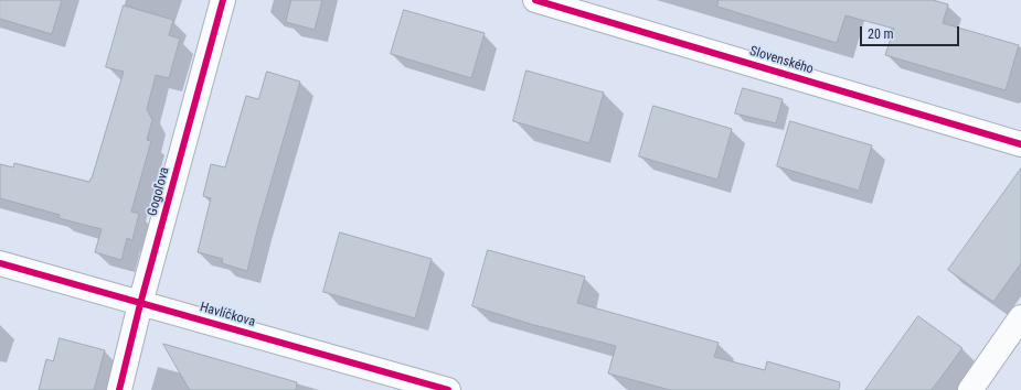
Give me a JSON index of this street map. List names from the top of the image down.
{
  "streets": {
    "street": ["Slovenského", "Gogoľova", "Havlíčkova"]
  },
  "crossings": [
    ["Gogoľova", "Havlíčkova"]
  ],
  "scale_bar": "20 m"
}
